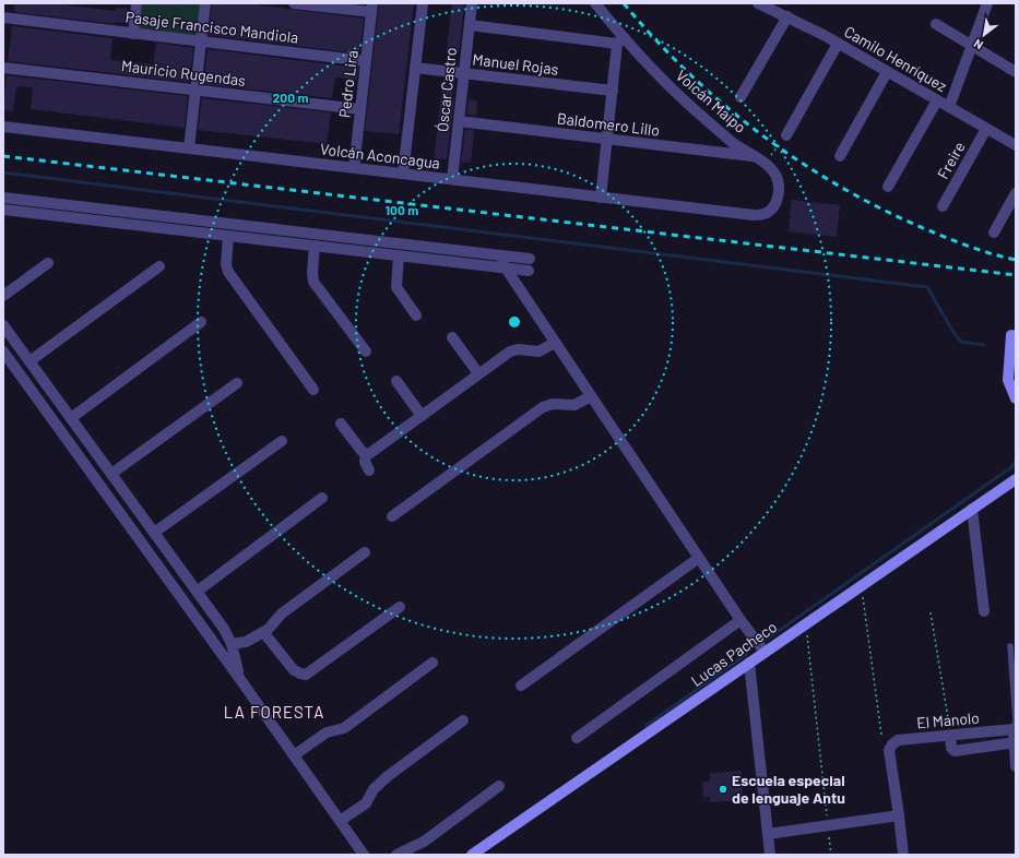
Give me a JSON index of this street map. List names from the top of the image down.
{
  "streets": {
    "main road": ["Lucas Pacheco"],
    "street": [
      "Pasaje Francisco Mandiola",
      "Camilo Henríquez",
      "Manuel Rojas",
      "Mauricio Rugendas",
      "Pedro Lira",
      "Óscar Castro",
      "Volcán Maipo",
      "Baldomero Lillo",
      "Volcán Aconcagua",
      "Freire",
      "El Manolo"
    ]
  },
  "crossings": [
    ["Pasaje Francisco Mandiola", "Pedro Lira"],
    ["Camilo Henríquez", "Freire"],
    ["Manuel Rojas", "Óscar Castro"],
    ["Mauricio Rugendas", "Pedro Lira"],
    ["Pedro Lira", "Volcán Aconcagua"],
    ["Óscar Castro", "Baldomero Lillo"],
    ["Óscar Castro", "Volcán Aconcagua"],
    ["Volcán Maipo", "Baldomero Lillo"],
    ["Volcán Maipo", "Volcán Aconcagua"]
  ],
  "districts": ["LA FORESTA"],
  "places": ["Escuela especial de lenguaje Antu"],
  "north": "bottom left",
  "rings": ["200 m", "100 m"]
}
